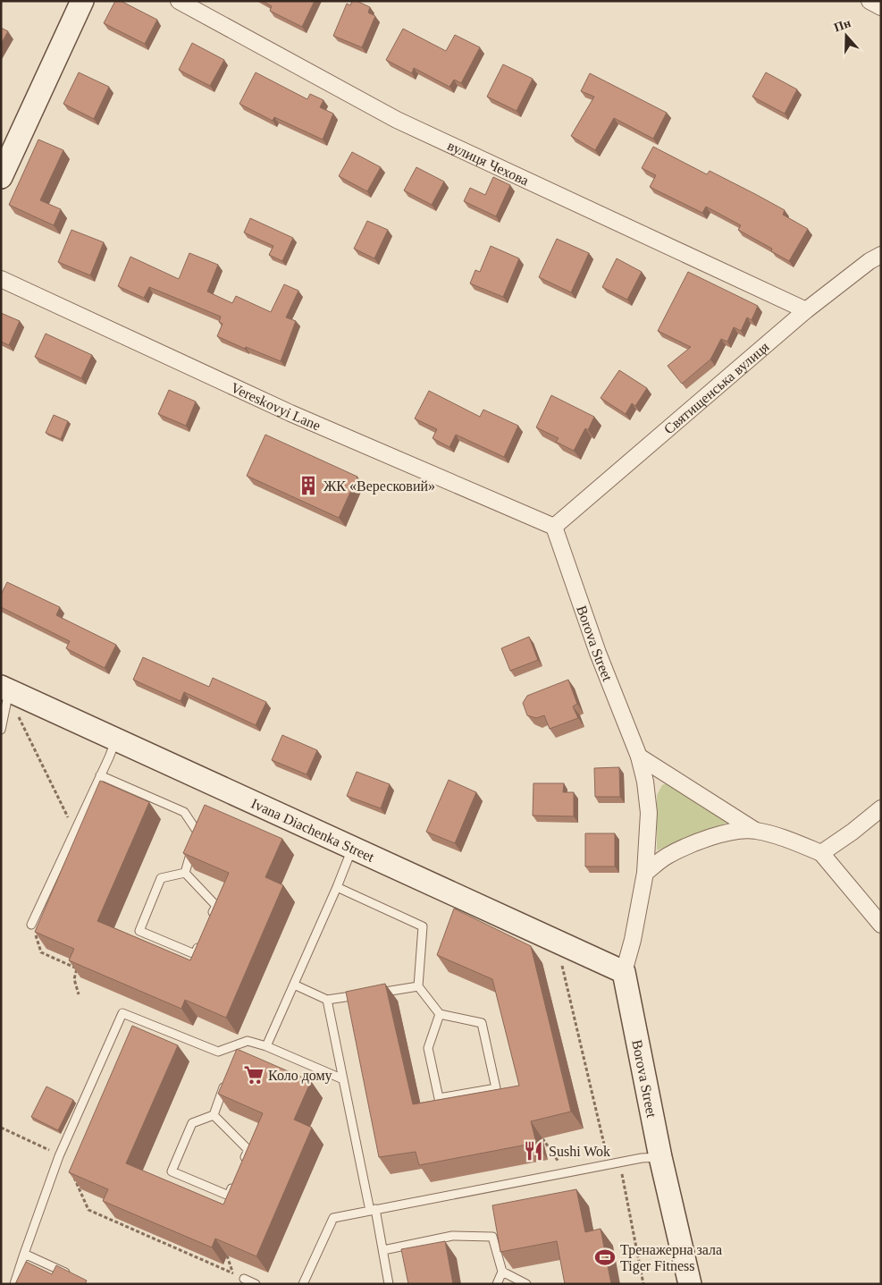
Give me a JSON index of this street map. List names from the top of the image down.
{
  "streets": {
    "street": [
      "вулиця Чехова",
      "Святищенська вулиця",
      "Vereskovyi Lane",
      "Borova Street",
      "Ivana Diachenka Street"
    ]
  },
  "crossings": [
    ["вулиця Чехова", "Святищенська вулиця"],
    ["Святищенська вулиця", "Vereskovyi Lane"],
    ["Святищенська вулиця", "Borova Street"],
    ["Vereskovyi Lane", "Borova Street"],
    ["Borova Street", "Ivana Diachenka Street"]
  ],
  "places": {
    "building": ["ЖК «Вересковий»"],
    "supermarket": ["Коло дому"],
    "restaurant": ["Sushi Wok"],
    "sports": ["Тренажерна зала Tiger Fitness"]
  },
  "north": "top"
}
